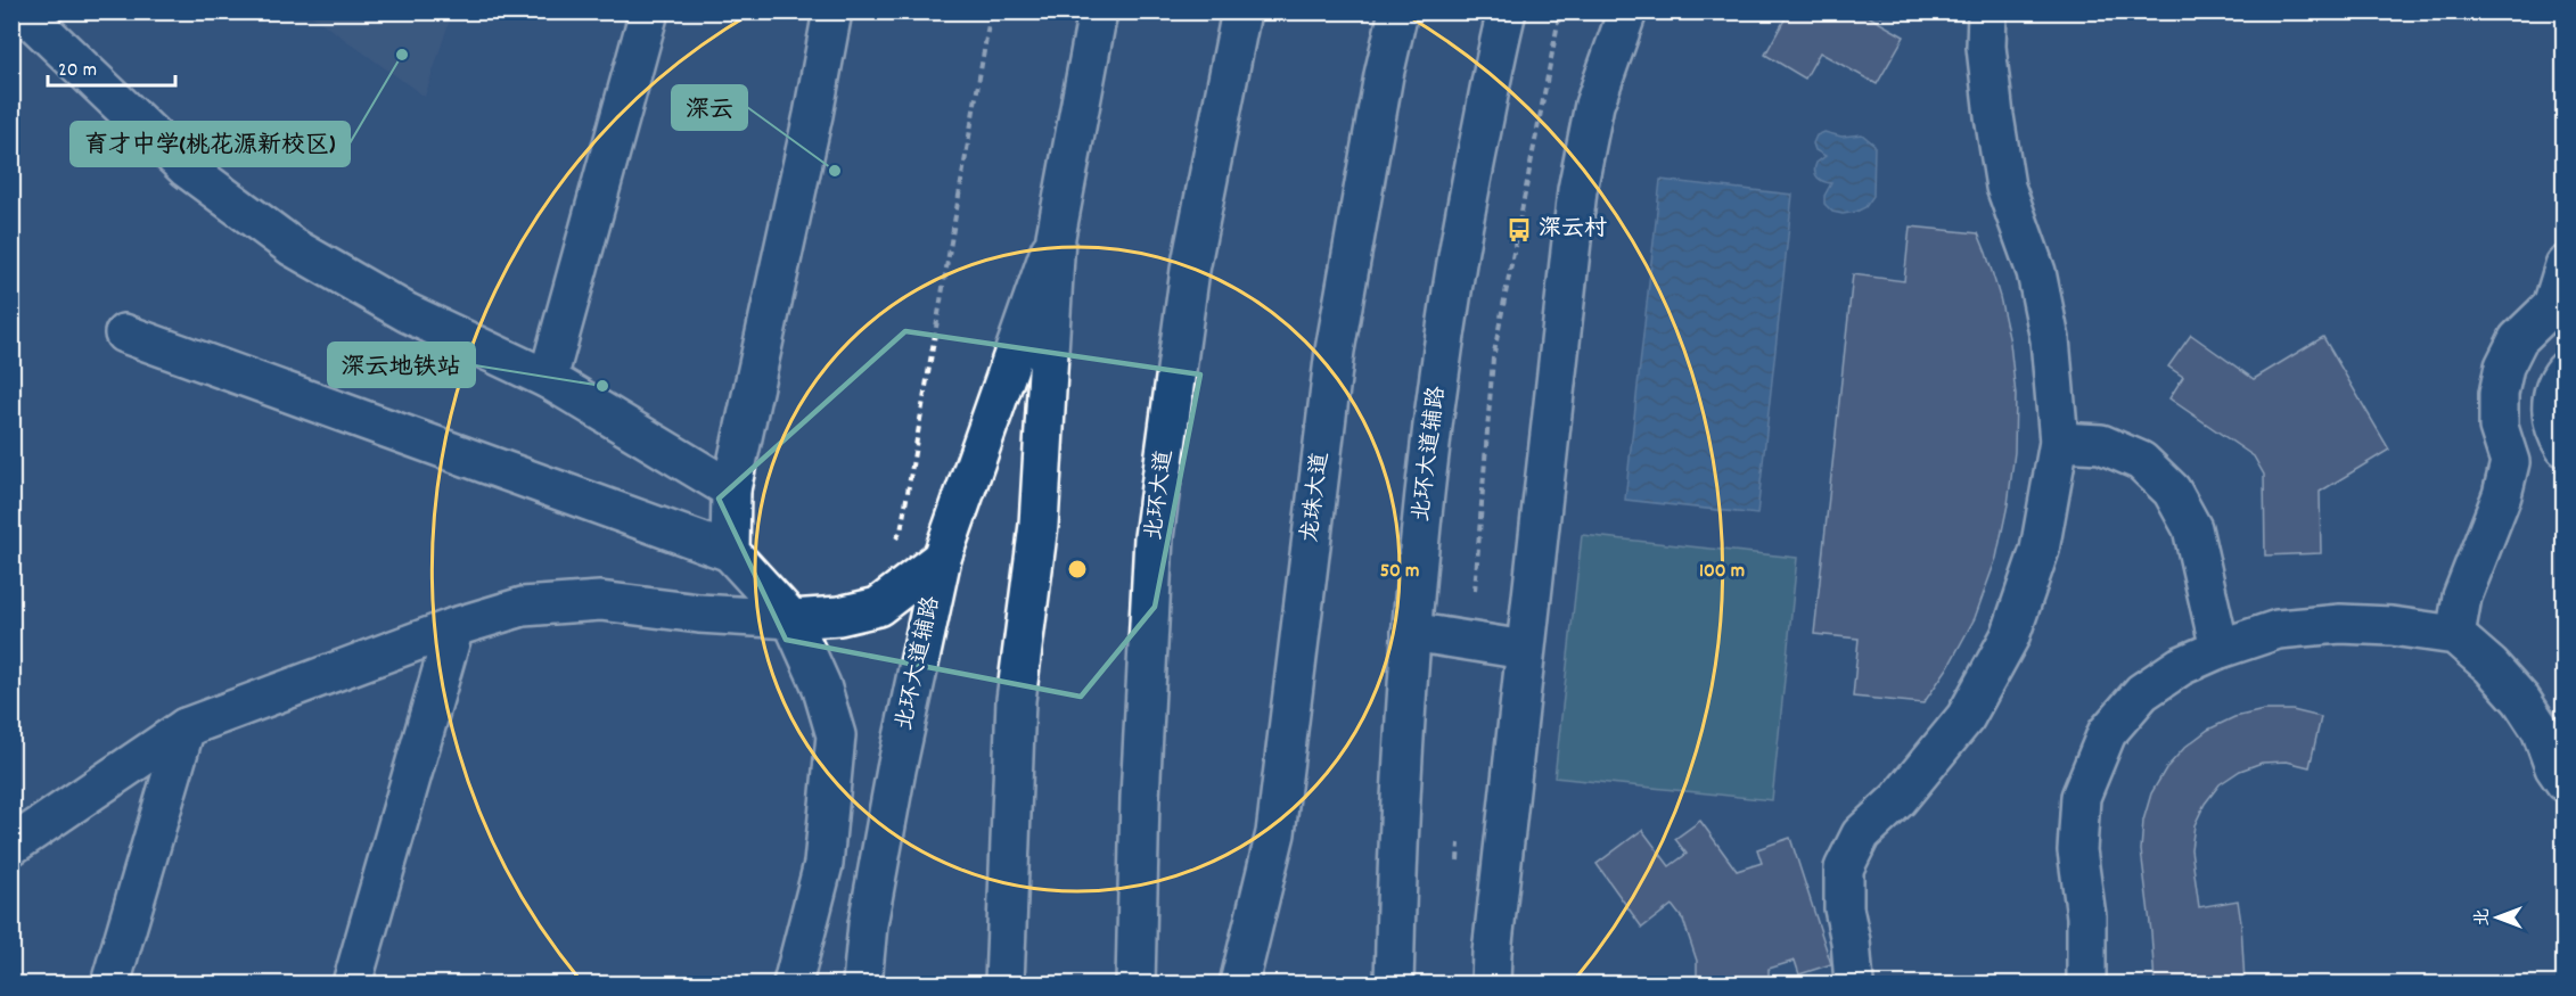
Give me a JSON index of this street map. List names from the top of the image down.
{
  "streets": {
    "main road": ["北环大道辅路", "北环大道", "龙珠大道"]
  },
  "places": {
    "other": ["育才中学(桃花源新校区)", "深云", "深云地铁站"],
    "bus stop": ["深云村"]
  },
  "scale_bar": "20 m",
  "north": "left",
  "rings": ["50 m", "100 m"]
}
